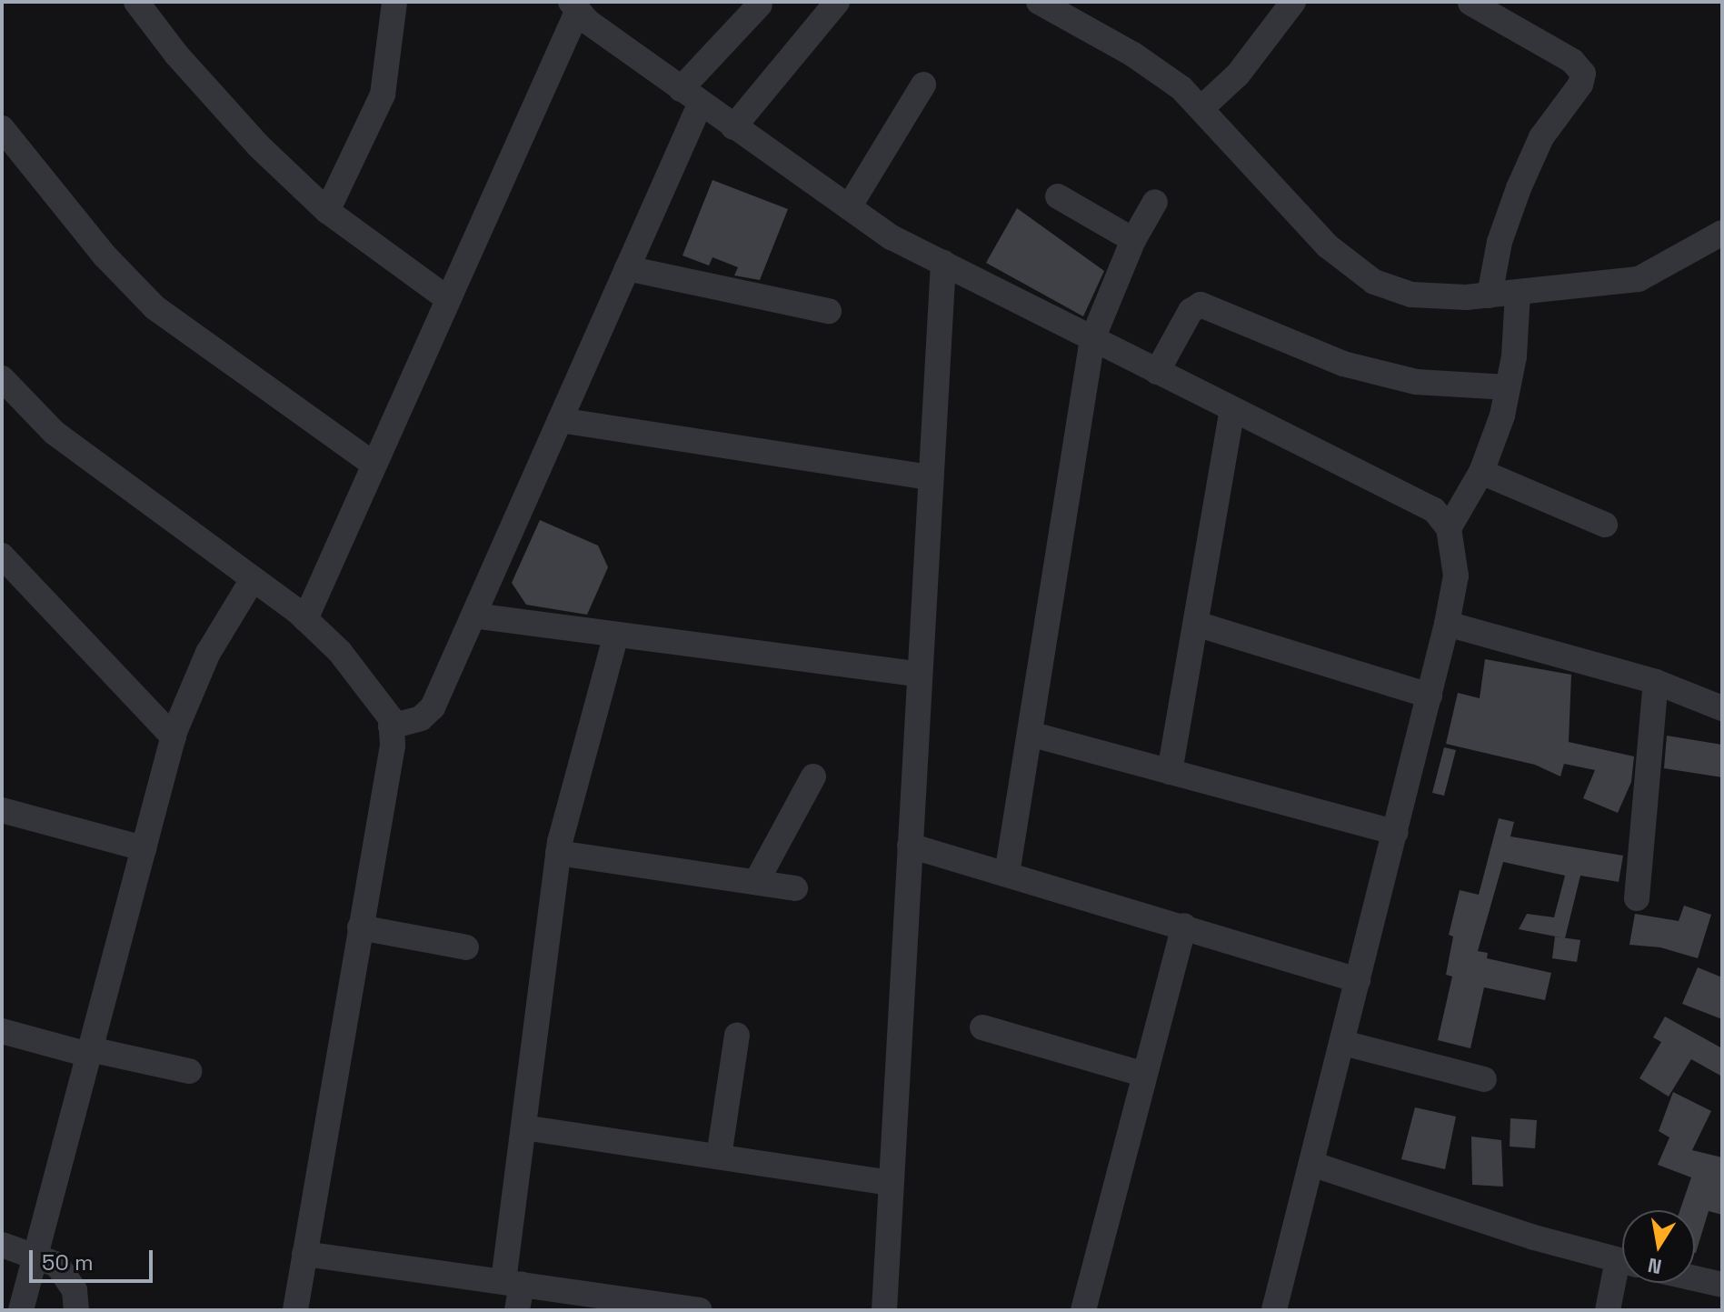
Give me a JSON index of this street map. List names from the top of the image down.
{
  "scale_bar": "50 m",
  "north": "bottom"
}
